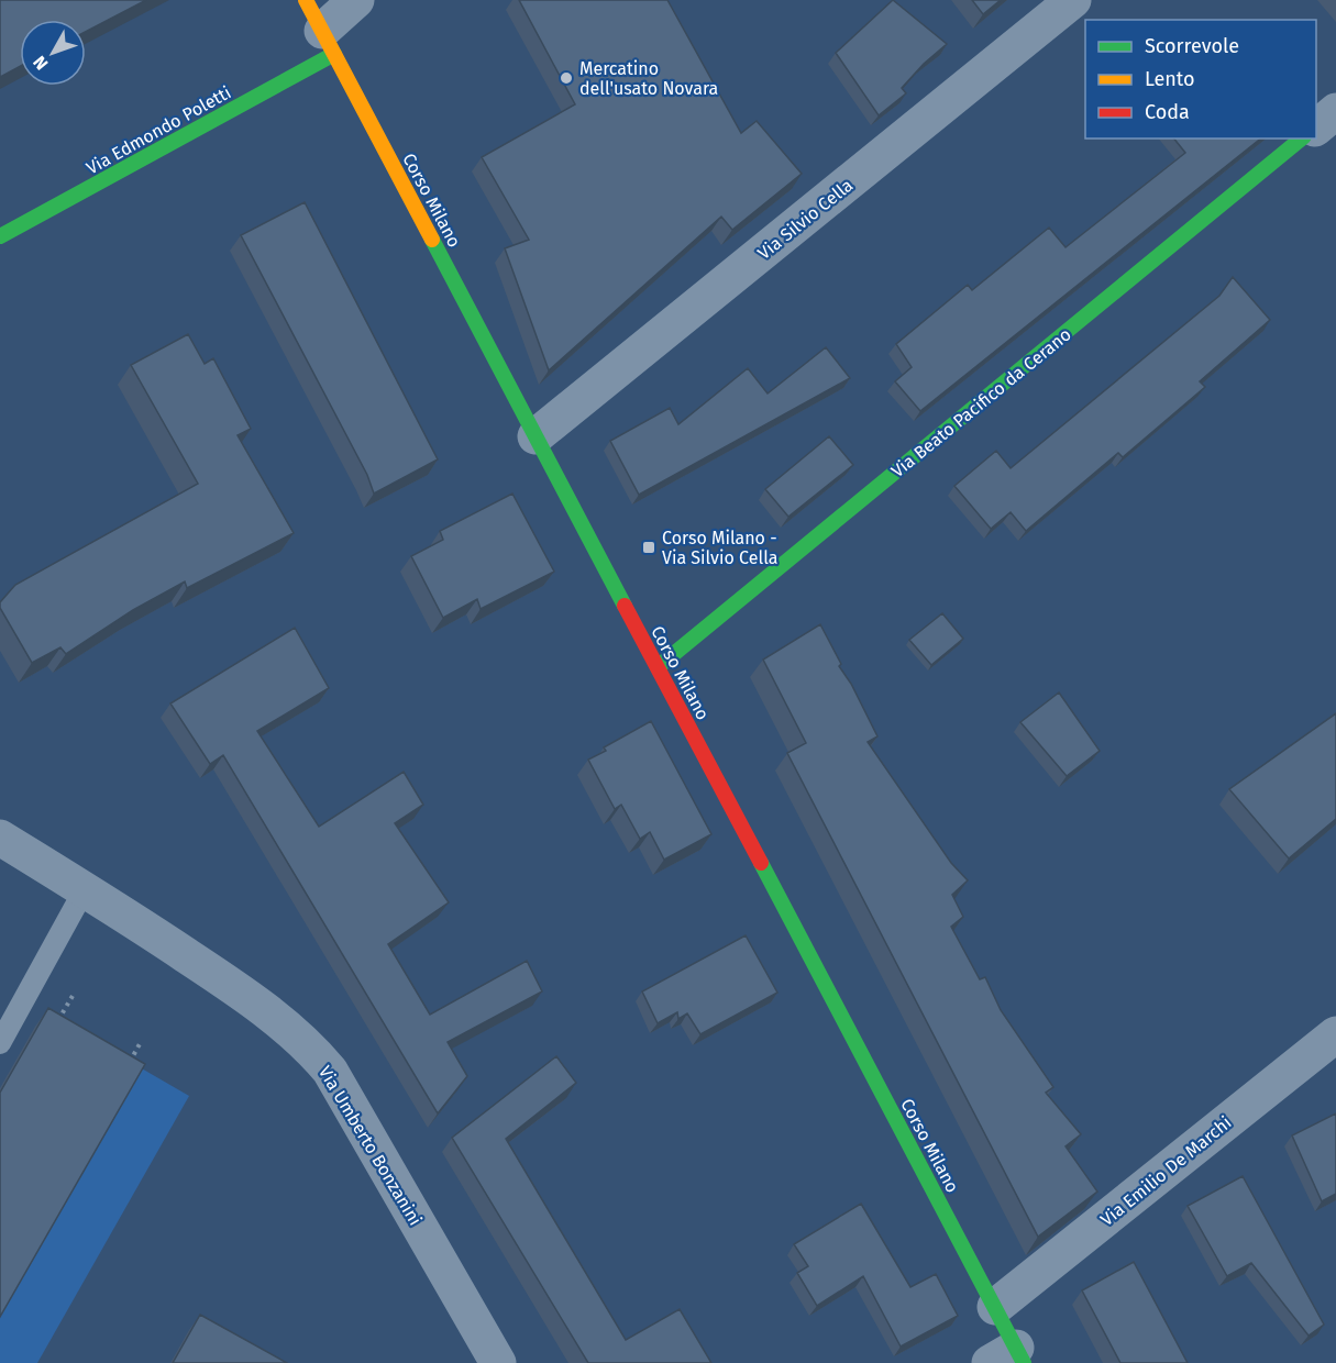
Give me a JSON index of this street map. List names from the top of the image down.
{
  "streets": {
    "main road": ["Via Edmondo Poletti", "Corso Milano", "Via Beato Pacifico da Cerano"],
    "street": ["Via Silvio Cella", "Via Umberto Bonzanini", "Via Emilio De Marchi"]
  },
  "crossings": [
    ["Via Edmondo Poletti", "Corso Milano"],
    ["Corso Milano", "Via Silvio Cella"],
    ["Corso Milano", "Via Beato Pacifico da Cerano"],
    ["Corso Milano", "Via Emilio De Marchi"]
  ],
  "places": {
    "other": ["Mercatino dell'usato Novara"],
    "transit": ["Corso Milano - Via Silvio Cella"]
  },
  "legend": ["Scorrevole", "Lento", "Coda"],
  "north": "bottom left"
}
